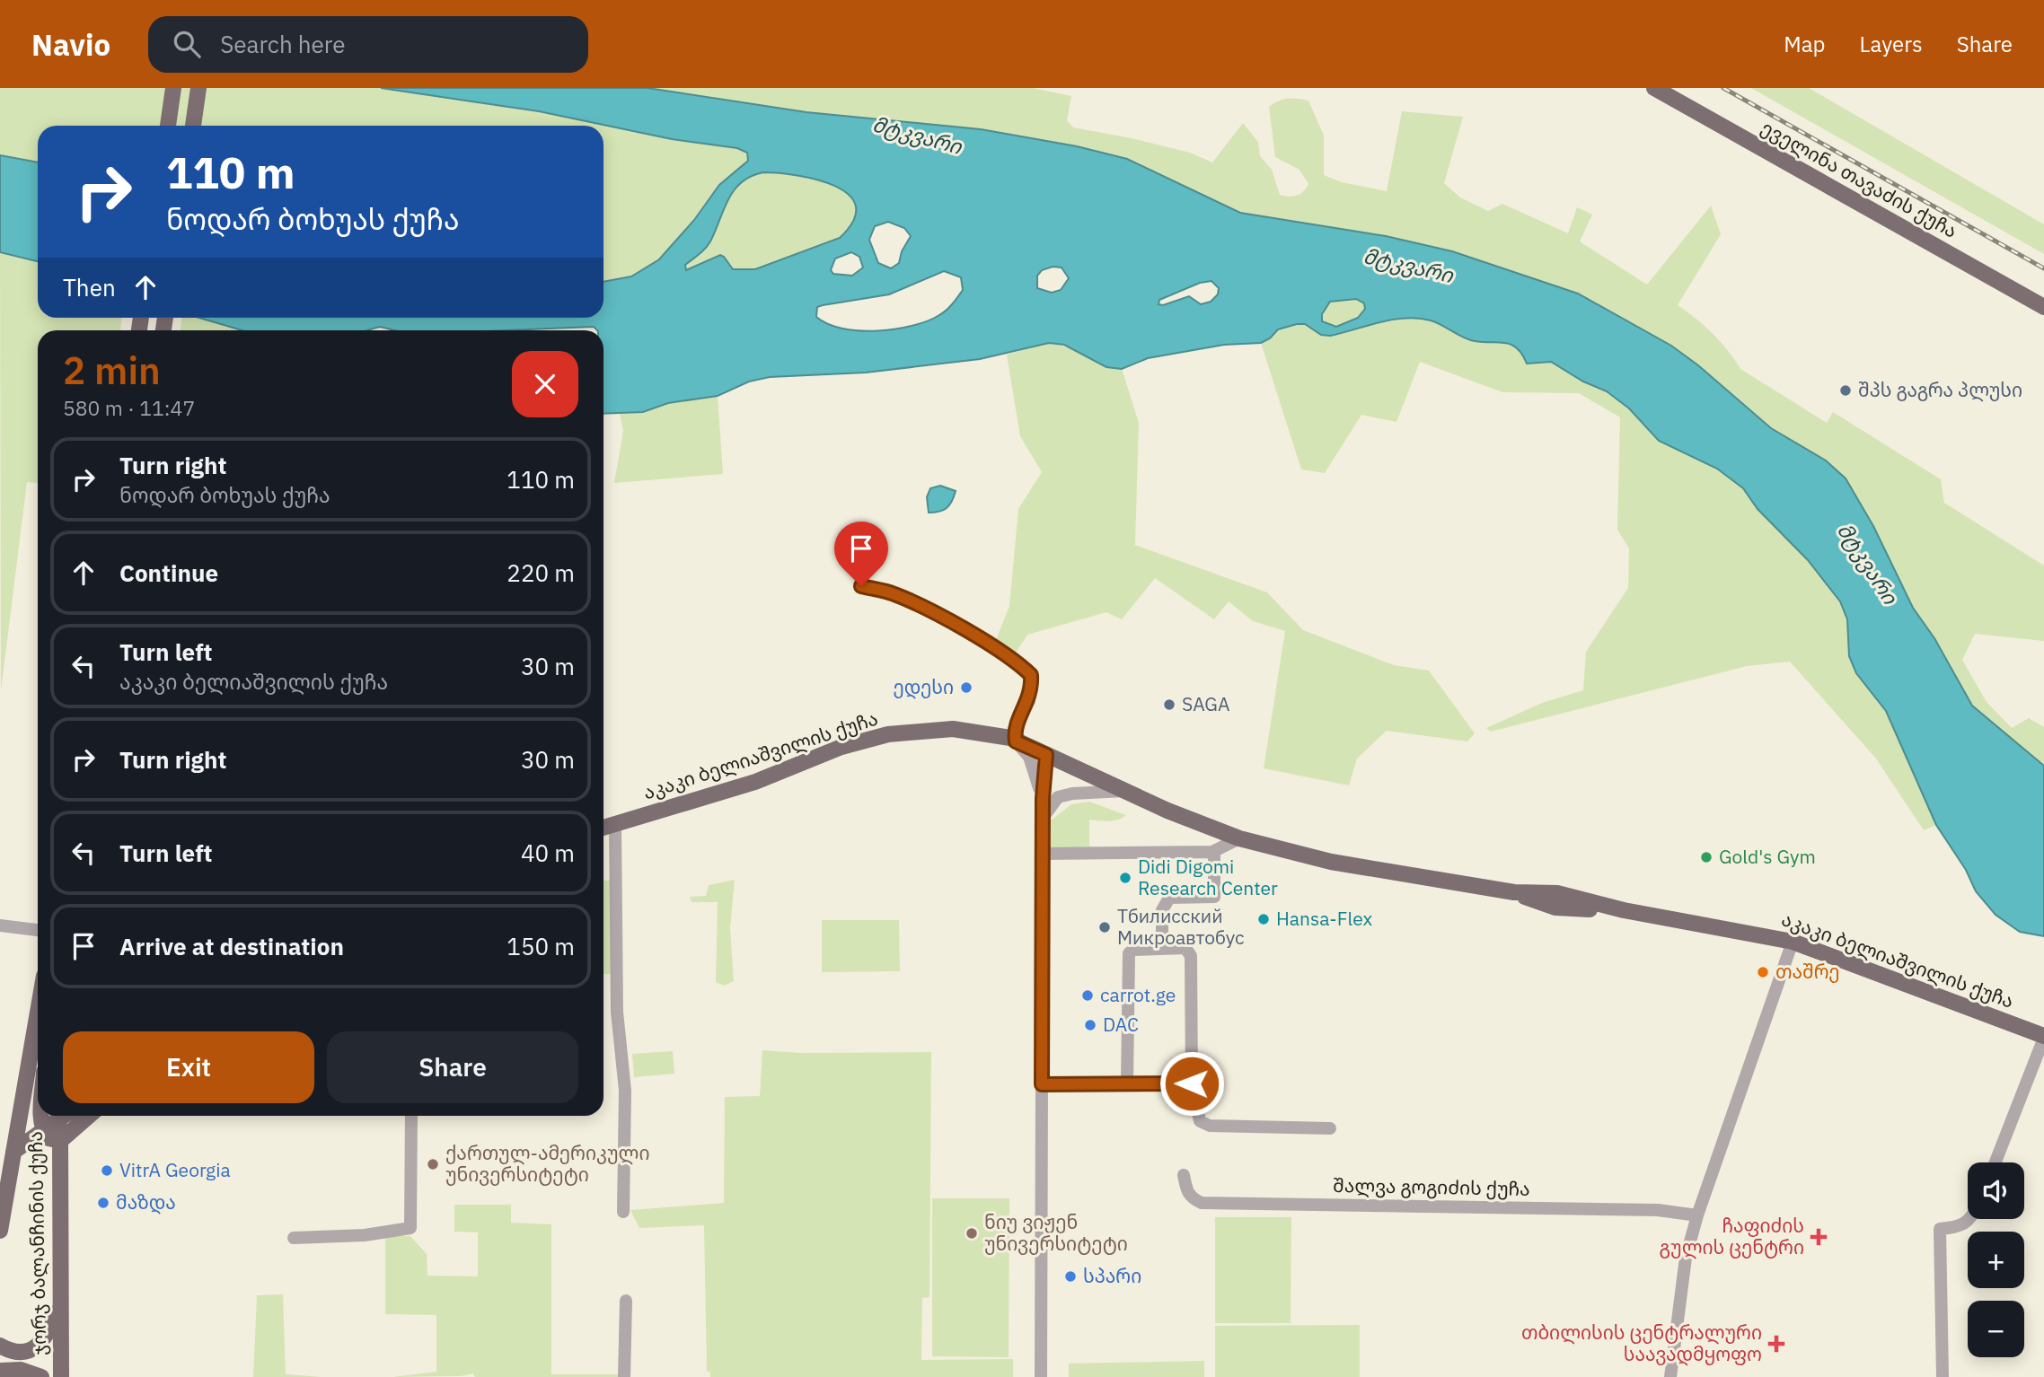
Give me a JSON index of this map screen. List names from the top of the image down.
{
  "streets": {
    "main road": ["ეველინა თავაძის ქუჩა", "აკაკი ბელიაშვილის ქუჩა", "ჯორჯ ბალანჩინის ქუჩა"],
    "street": ["შალვა გოგიძის ქუჩა"]
  },
  "water": ["მტკვარი"],
  "places": {
    "other": [
      "შპს გაგრა პლუსი",
      "ედესი",
      "SAGA",
      "Gold's Gym",
      "Didi Digomi Research Center",
      "Hansa-Flex",
      "Тбилисский Микроавтобус",
      "თაშრე",
      "carrot.ge",
      "DAC",
      "ქართულ-ამერიკული უნივერსიტეტი",
      "VitrA Georgia",
      "მაზდა",
      "ნიუ ვიჟენ უნივერსიტეტი",
      "სპარი"
    ],
    "health": ["ჩაფიძის გულის ცენტრი", "თბილისის ცენტრალური საავადმყოფო"]
  },
  "page": {
    "header": "Navio",
    "search": "Search here",
    "nav": ["Map", "Layers", "Share"],
    "turn": ["110 m", "ნოდარ ბოხუას ქუჩა"],
    "then": "Then",
    "heading": ["2 min", "580 m · 11:47"],
    "list": [
      {
        "name": "Turn right",
        "note": "ნოდარ ბოხუას ქუჩა",
        "value": "110 m"
      },
      {
        "name": "Continue",
        "value": "220 m"
      },
      {
        "name": "Turn left",
        "note": "აკაკი ბელიაშვილის ქუჩა",
        "value": "30 m"
      },
      {
        "name": "Turn right",
        "value": "30 m"
      },
      {
        "name": "Turn left",
        "value": "40 m"
      },
      {
        "name": "Arrive at destination",
        "value": "150 m"
      }
    ],
    "buttons": ["Exit", "Share"],
    "map_buttons": ["+", "−"]
  }
}
